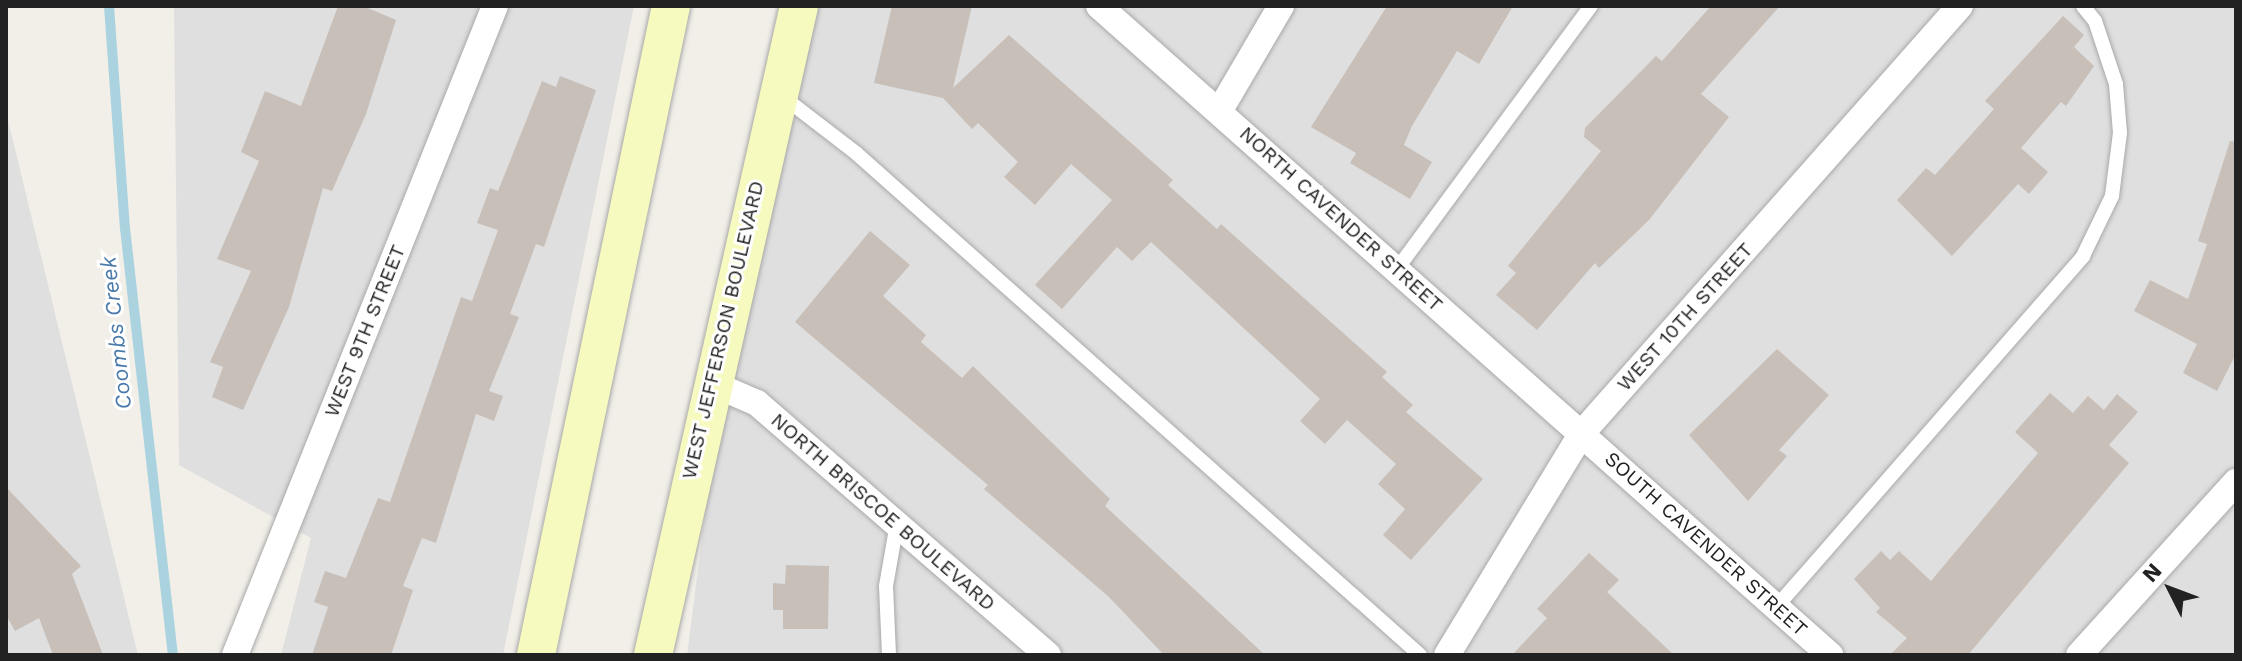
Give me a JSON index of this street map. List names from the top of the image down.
{
  "streets": {
    "main road": ["WEST JEFFERSON BOULEVARD"],
    "street": [
      "NORTH CAVENDER STREET",
      "WEST 10TH STREET",
      "WEST 9TH STREET",
      "NORTH BRISCOE BOULEVARD",
      "SOUTH CAVENDER STREET"
    ]
  },
  "crossings": [
    ["NORTH CAVENDER STREET", "WEST 10TH STREET"],
    ["NORTH CAVENDER STREET", "SOUTH CAVENDER STREET"],
    ["WEST 10TH STREET", "SOUTH CAVENDER STREET"],
    ["WEST JEFFERSON BOULEVARD", "NORTH BRISCOE BOULEVARD"]
  ],
  "water": ["Coombs Creek"],
  "north": "top left"
}
